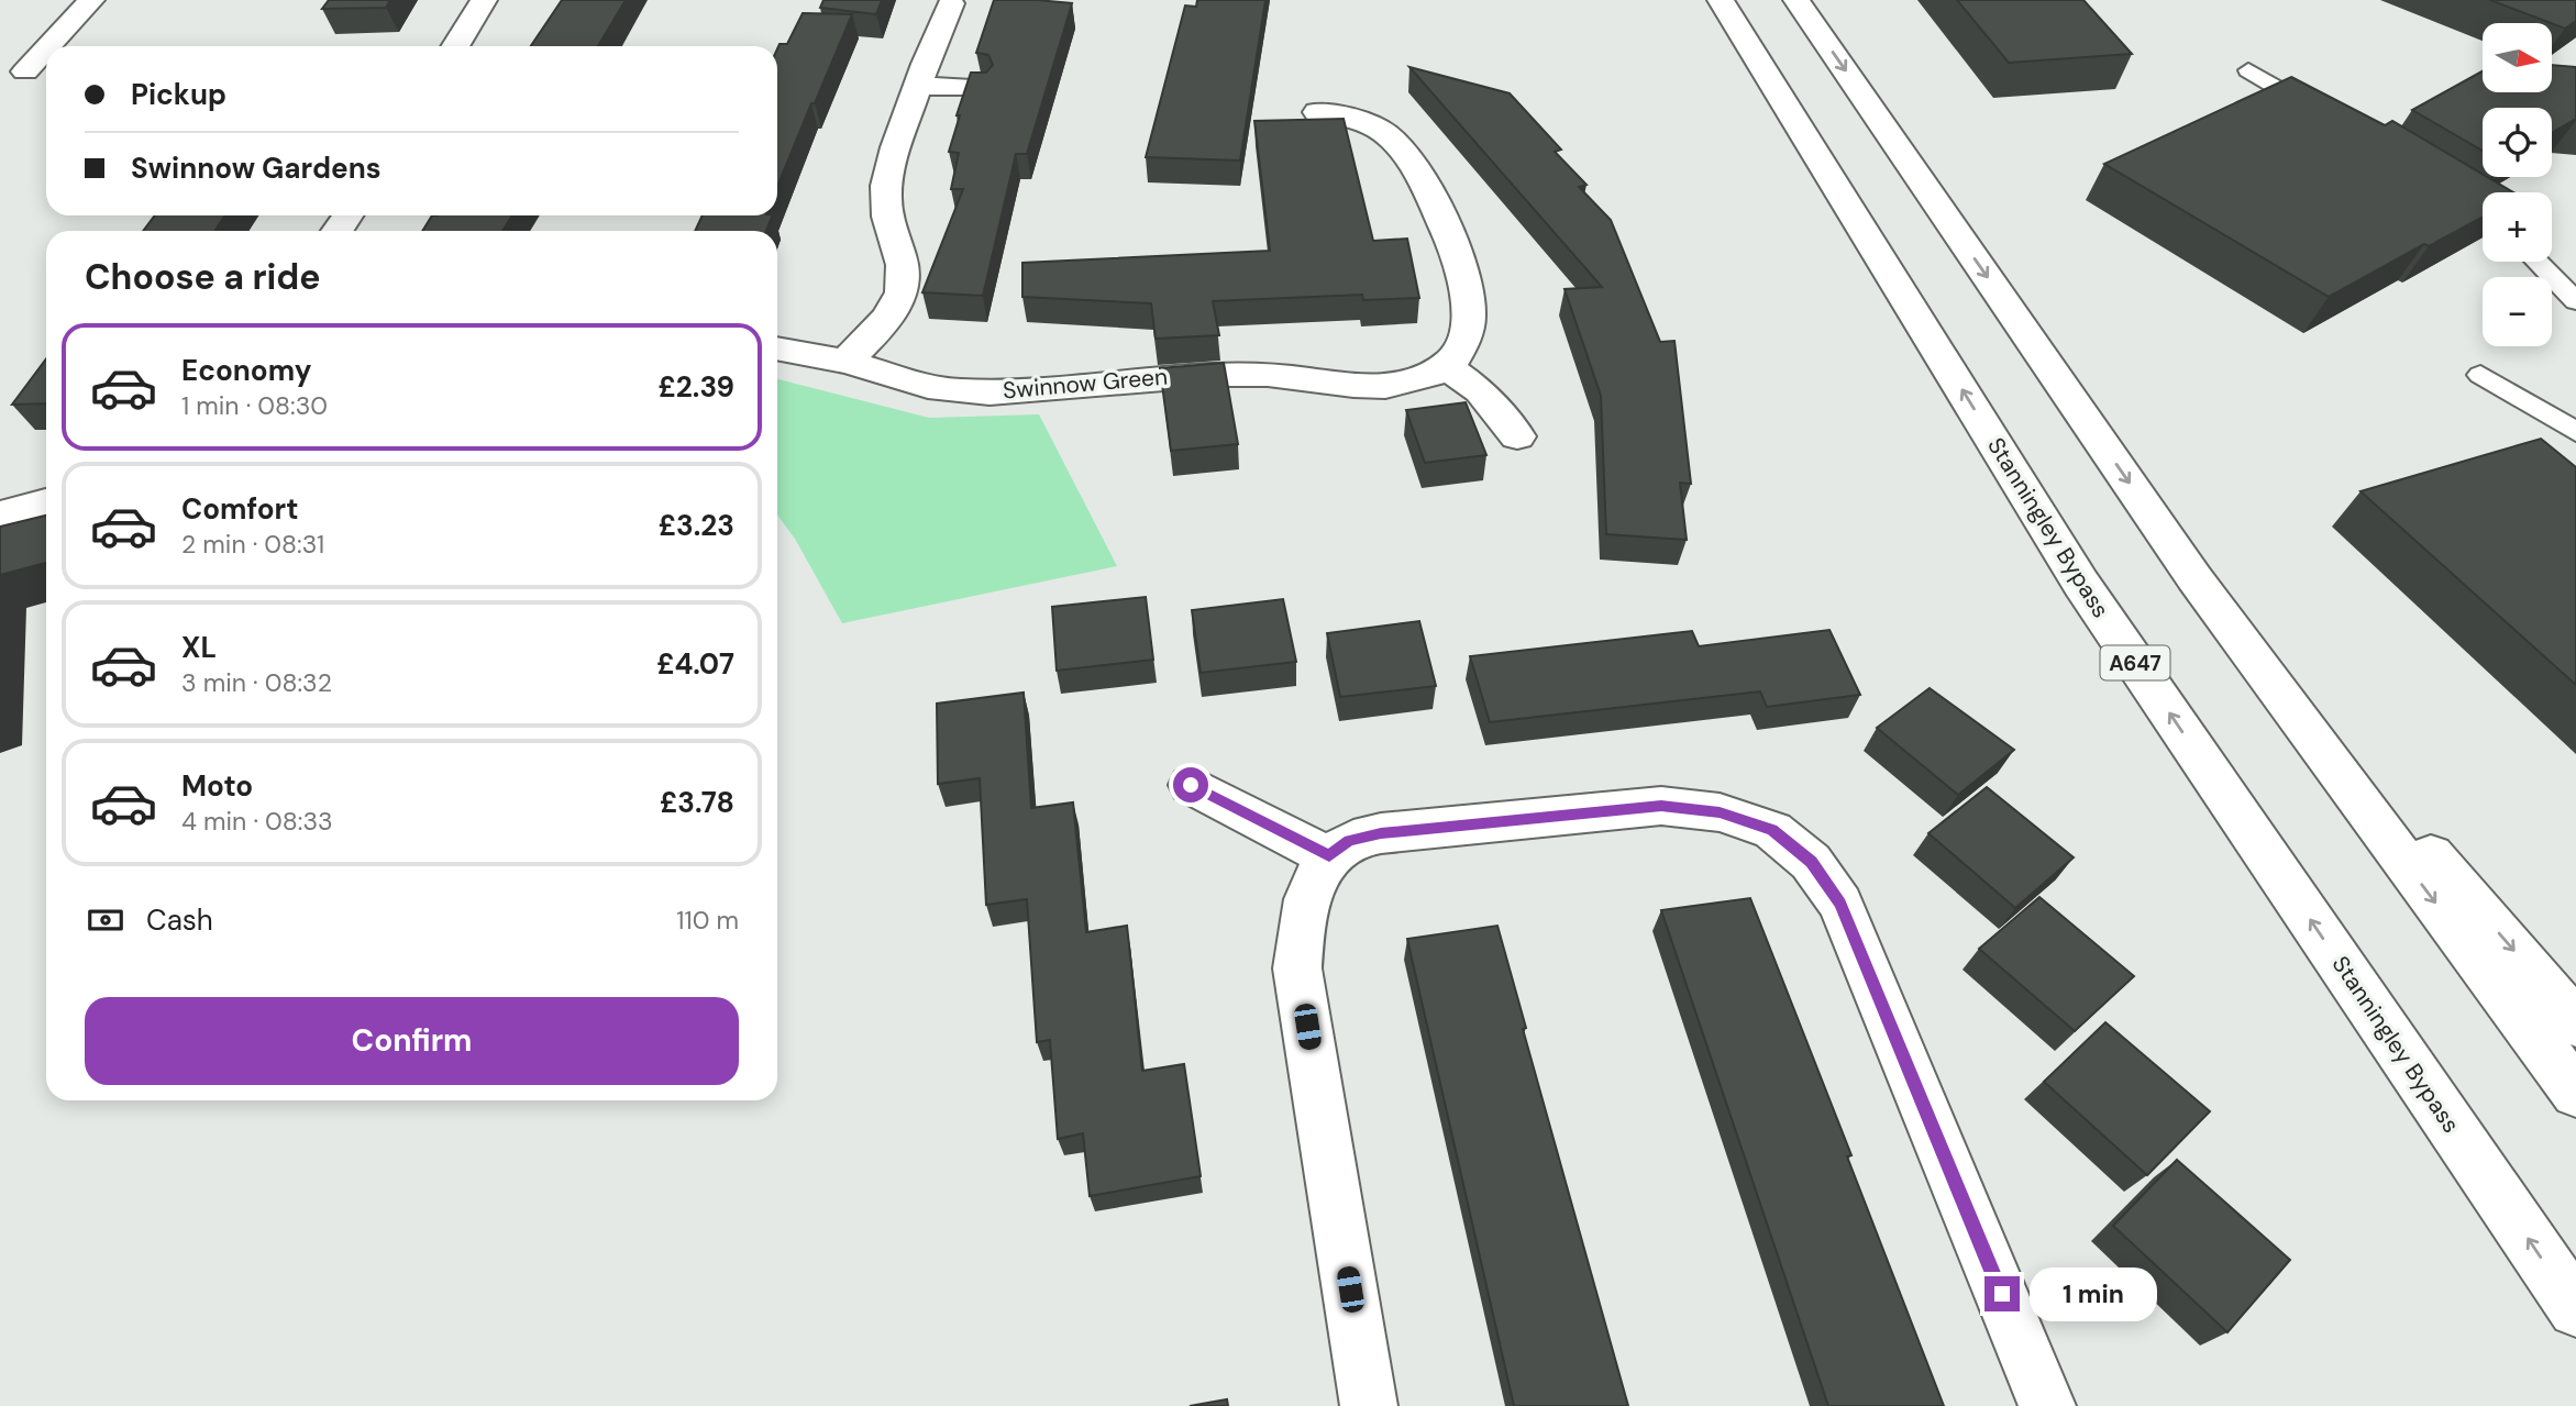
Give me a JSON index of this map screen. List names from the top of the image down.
{
  "streets": {
    "main road": ["Swinnow Green", "Stanningley Bypass", "A647"]
  },
  "north": "right",
  "page": {
    "map_buttons": ["+", "−"],
    "banner": ["Pickup", "Swinnow Gardens"],
    "heading": "Choose a ride",
    "list": [
      {
        "name": "Economy",
        "note": "1 min · 08:30",
        "value": "£2.39"
      },
      {
        "name": "Comfort",
        "note": "2 min · 08:31",
        "value": "£3.23"
      },
      {
        "name": "XL",
        "note": "3 min · 08:32",
        "value": "£4.07"
      },
      {
        "name": "Moto",
        "note": "4 min · 08:33",
        "value": "£3.78"
      }
    ],
    "pay": ["Cash", "110 m"],
    "buttons": "Confirm",
    "bubble": "1 min"
  }
}
